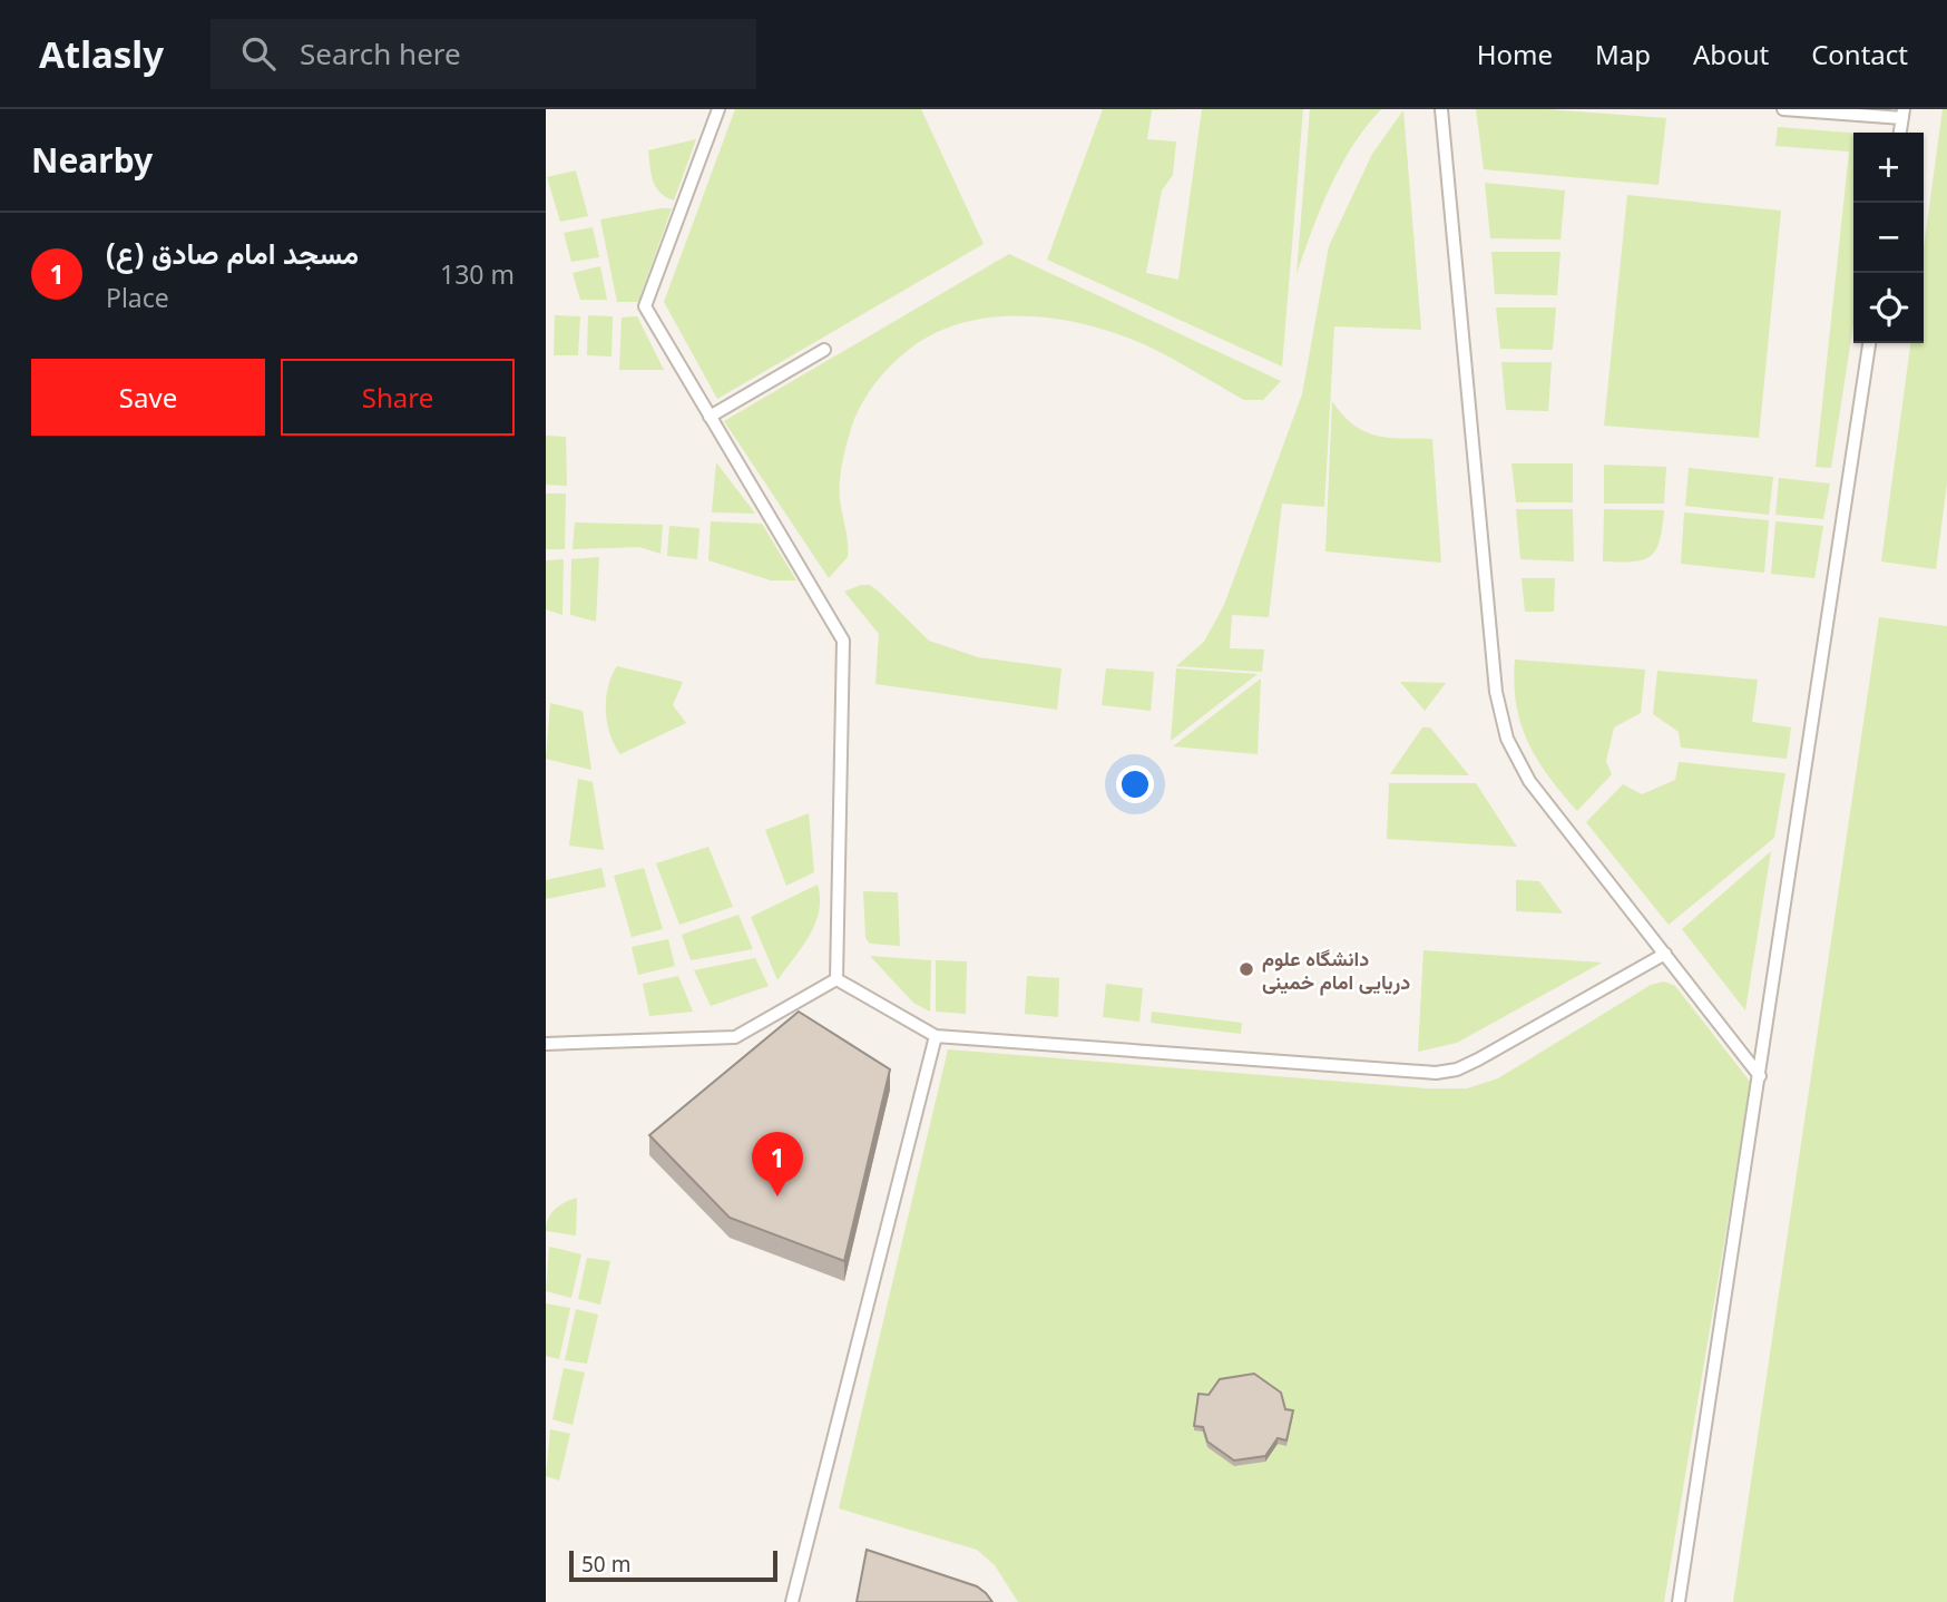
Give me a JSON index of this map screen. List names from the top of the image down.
{
  "places": ["دانشگاه علوم دریایی امام خمینی"],
  "scale_bar": "50 m",
  "page": {
    "header": "Atlasly",
    "search": "Search here",
    "nav": [
      "Home",
      "Map",
      "About",
      "Contact"
    ],
    "heading": "Nearby",
    "map_buttons": ["+", "−"],
    "list": [
      {
        "mark": "1",
        "name": "مسجد امام صادق (ع)",
        "note": "Place",
        "value": "130 m"
      }
    ],
    "buttons": ["Save", "Share"],
    "pins": "1",
    "scale": "50 m"
  }
}
